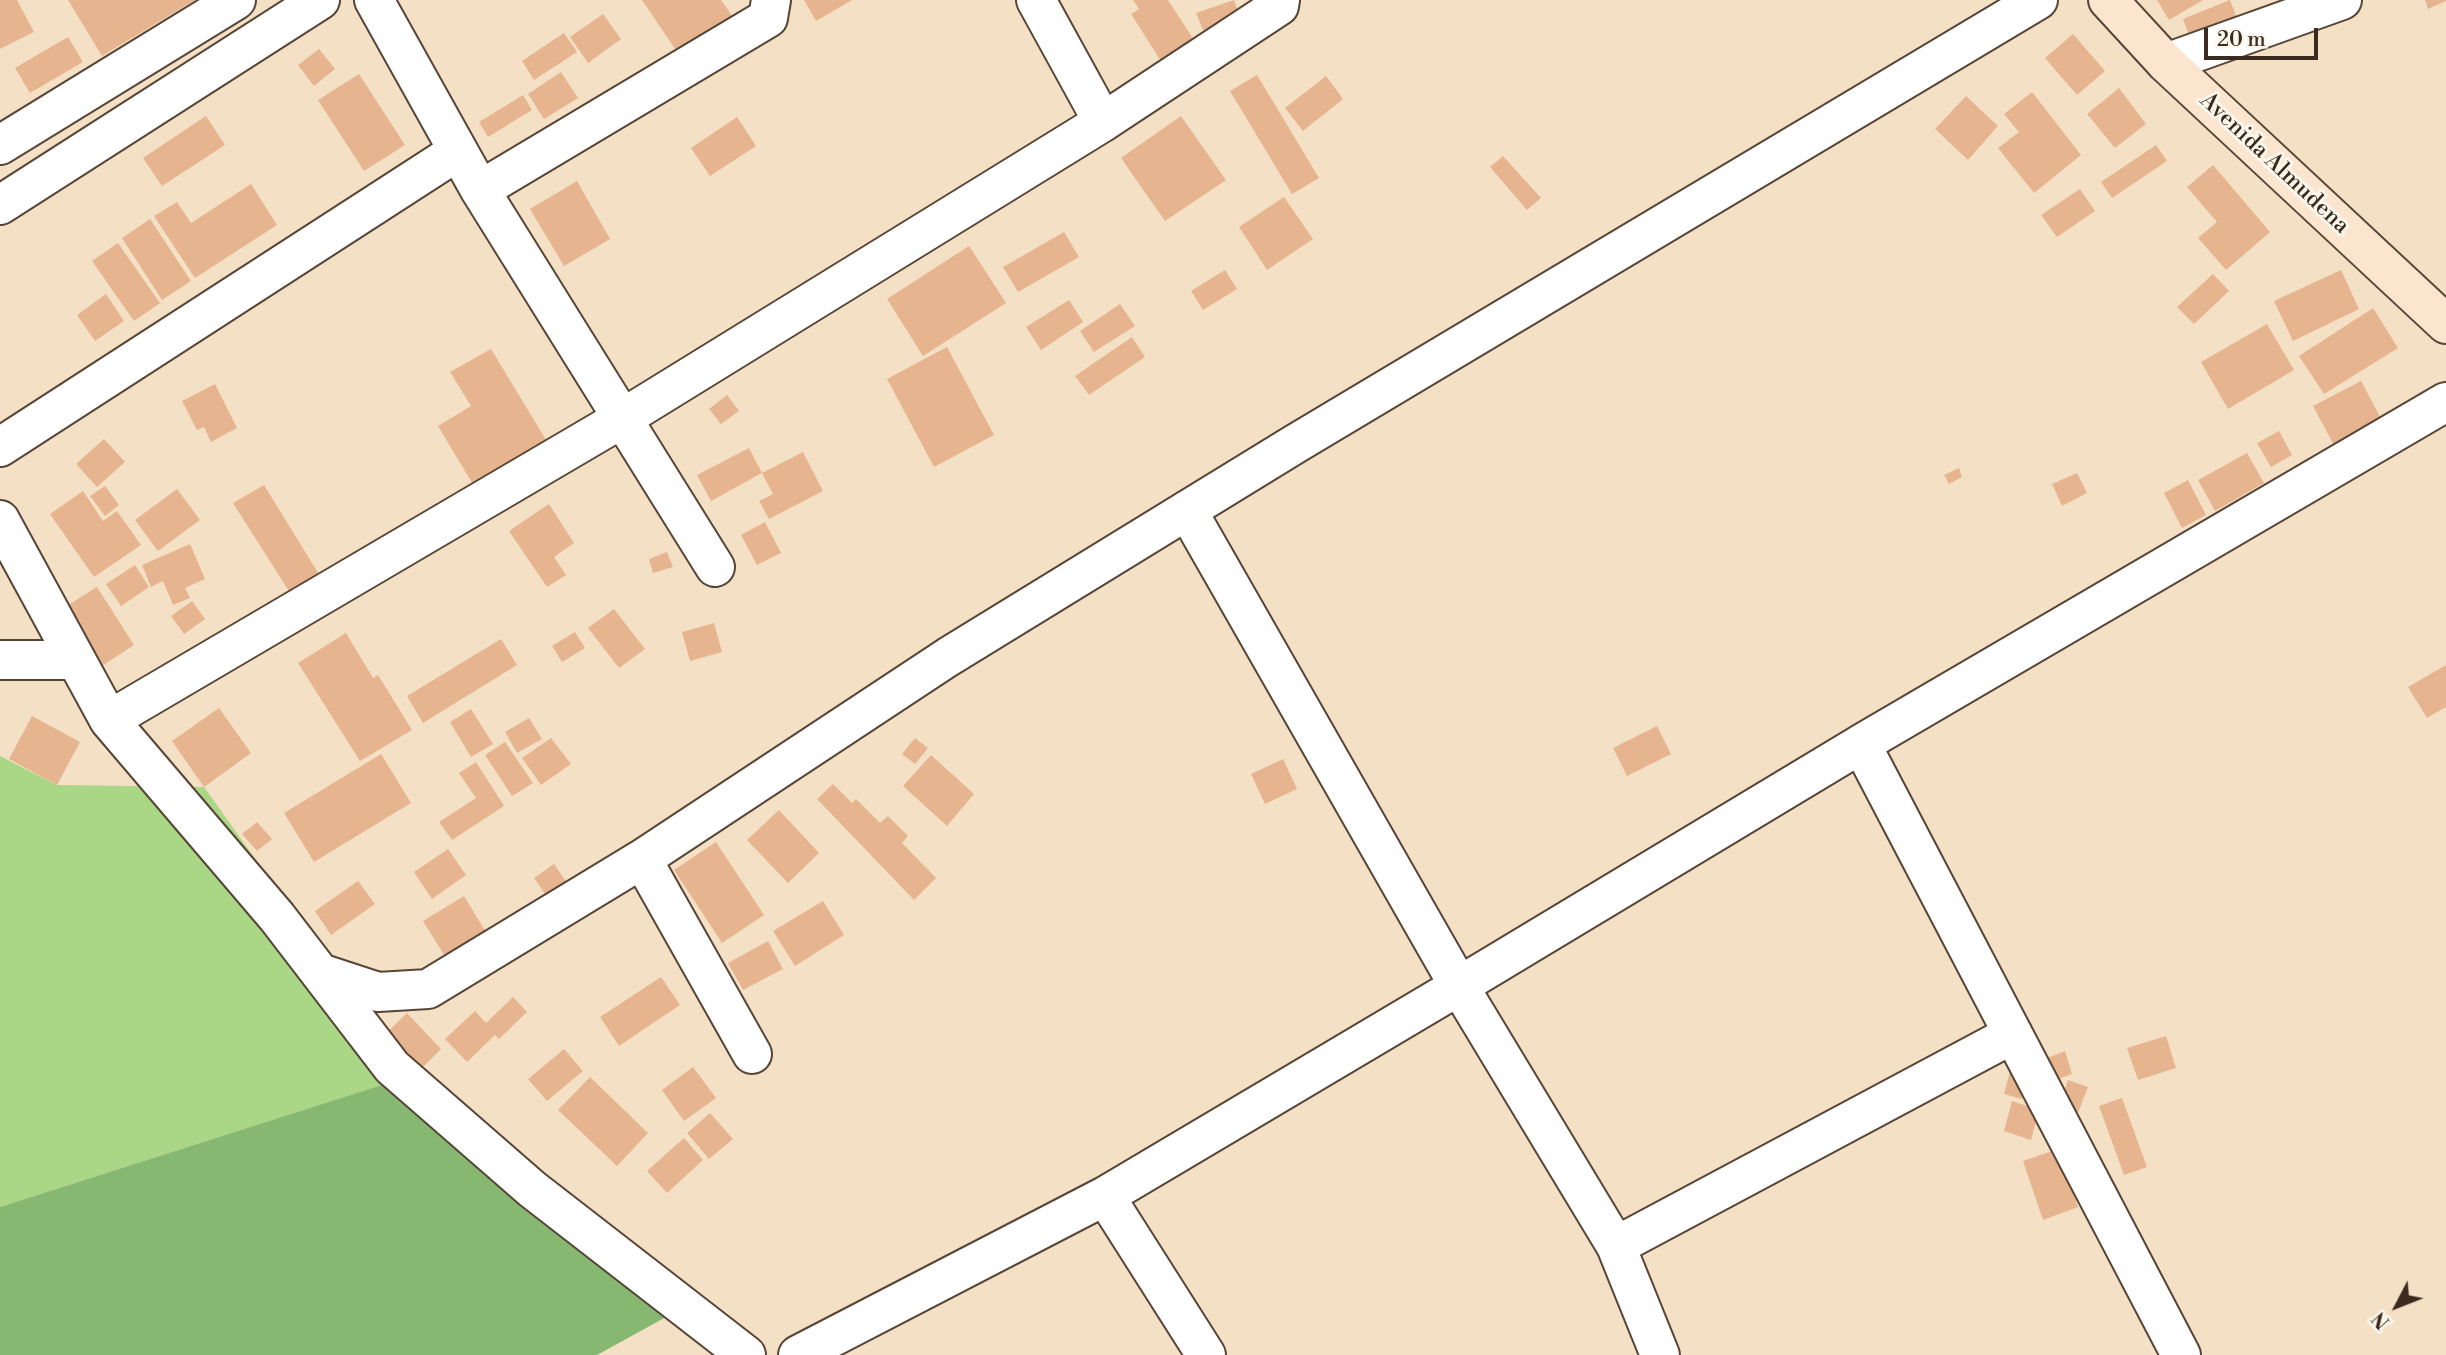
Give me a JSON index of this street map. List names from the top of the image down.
{
  "streets": {
    "street": ["Avenida Almudena"]
  },
  "scale_bar": "20 m",
  "north": "bottom left"
}
